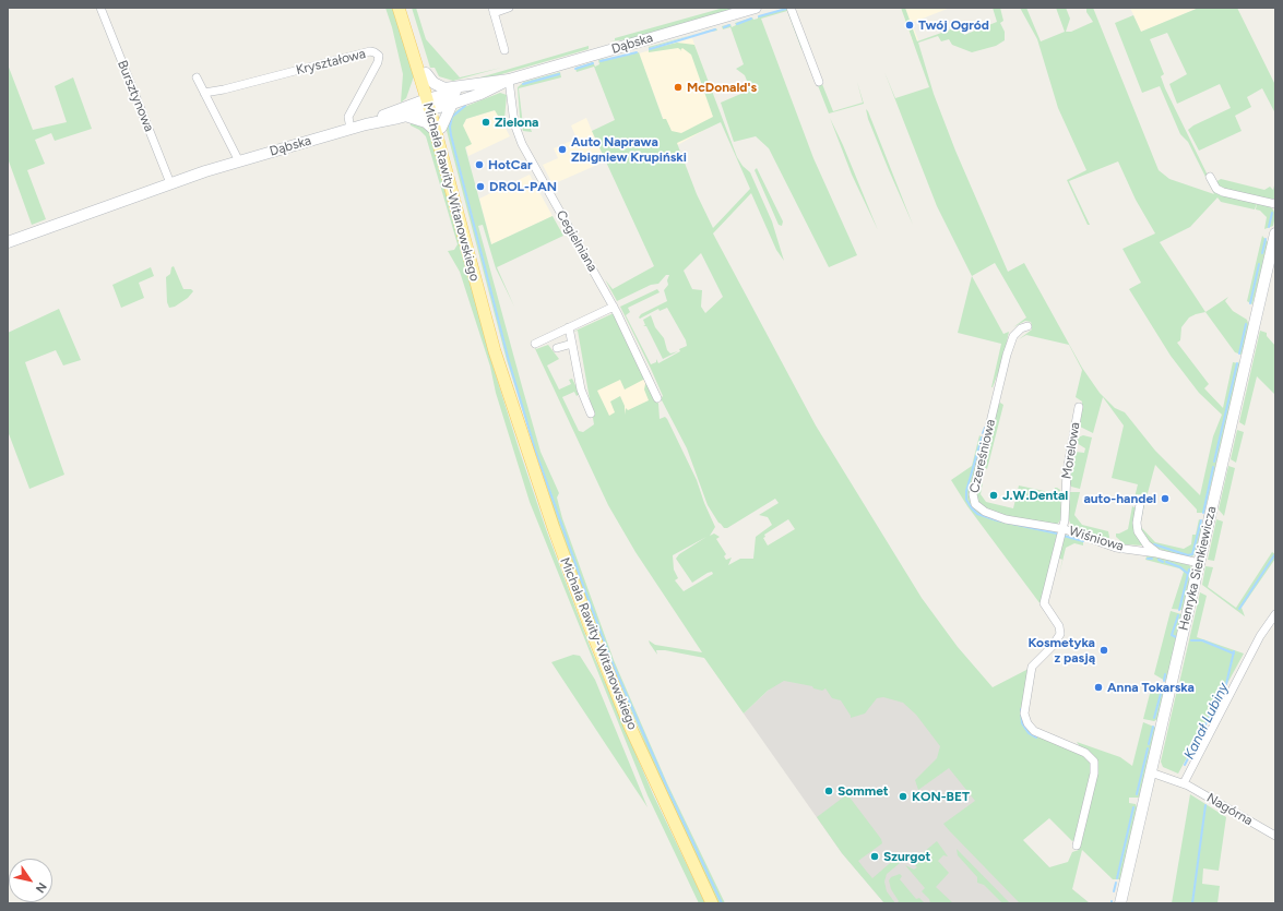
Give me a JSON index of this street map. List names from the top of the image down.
{
  "streets": {
    "main road": ["Michała Rawity-Witanowskiego"],
    "street": [
      "Dąbska",
      "Kryształowa",
      "Bursztynowa",
      "Cegielniana",
      "Morelowa",
      "Czereśniowa",
      "Wiśniowa",
      "Henryka Sienkiewicza",
      "Nagórna"
    ]
  },
  "crossings": [
    ["Dąbska", "Kryształowa"],
    ["Dąbska", "Bursztynowa"],
    ["Dąbska", "Michała Rawity-Witanowskiego"],
    ["Dąbska", "Cegielniana"],
    ["Morelowa", "Czereśniowa"],
    ["Morelowa", "Wiśniowa"],
    ["Czereśniowa", "Wiśniowa"],
    ["Wiśniowa", "Henryka Sienkiewicza"],
    ["Henryka Sienkiewicza", "Nagórna"]
  ],
  "water": ["Kanał Lubiny"],
  "places": [
    "Twój Ogród",
    "McDonald's",
    "Zielona",
    "Auto Naprawa Zbigniew Krupiński",
    "HotCar",
    "DROL-PAN",
    "J.W.Dental",
    "auto-handel",
    "Kosmetyka z pasją",
    "Anna Tokarska",
    "Sommet",
    "KON-BET",
    "Szurgot"
  ],
  "north": "bottom right"
}
